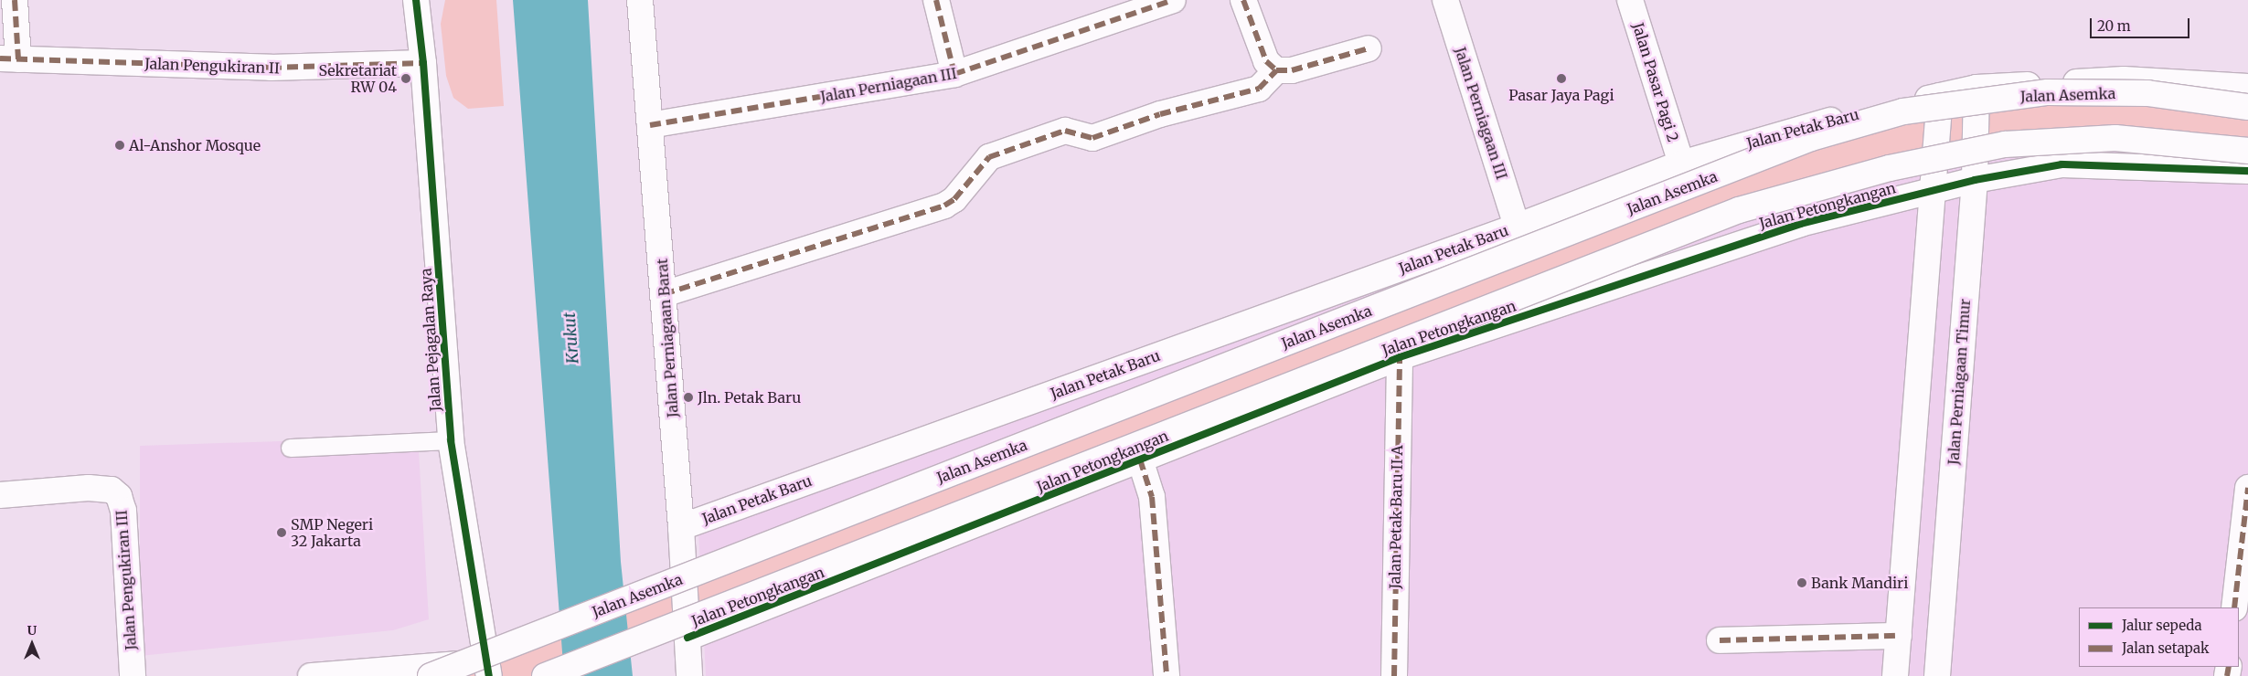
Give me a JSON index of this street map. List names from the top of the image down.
{
  "streets": {
    "street": [
      "Jalan Pengukiran II",
      "Jalan Pasar Pagi 2",
      "Jalan Perniagaan III",
      "Jalan Asemka",
      "Jalan Petak Baru",
      "Jalan Petongkangan",
      "Jalan Perniagaan Barat",
      "Jalan Pejagalan Raya",
      "Jalan Perniagaan Timur",
      "Jalan Petak Baru II A",
      "Jalan Pengukiran III"
    ]
  },
  "crossings": [
    ["Jalan Pengukiran II", "Jalan Pejagalan Raya"],
    ["Jalan Pasar Pagi 2", "Jalan Petak Baru"],
    ["Jalan Perniagaan III", "Jalan Petak Baru"],
    ["Jalan Perniagaan III", "Jalan Perniagaan Barat"],
    ["Jalan Petak Baru", "Jalan Perniagaan Barat"],
    ["Jalan Petak Baru", "Jalan Perniagaan Timur"],
    ["Jalan Petongkangan", "Jalan Perniagaan Barat"],
    ["Jalan Petongkangan", "Jalan Perniagaan Timur"],
    ["Jalan Petongkangan", "Jalan Petak Baru II A"]
  ],
  "water": ["Krukut"],
  "places": [
    "Sekretariat RW 04",
    "Pasar Jaya Pagi",
    "Al-Anshor Mosque",
    "Jln. Petak Baru",
    "SMP Negeri 32 Jakarta",
    "Bank Mandiri"
  ],
  "legend": ["Jalur sepeda", "Jalan setapak"],
  "scale_bar": "20 m",
  "north": "top"
}
